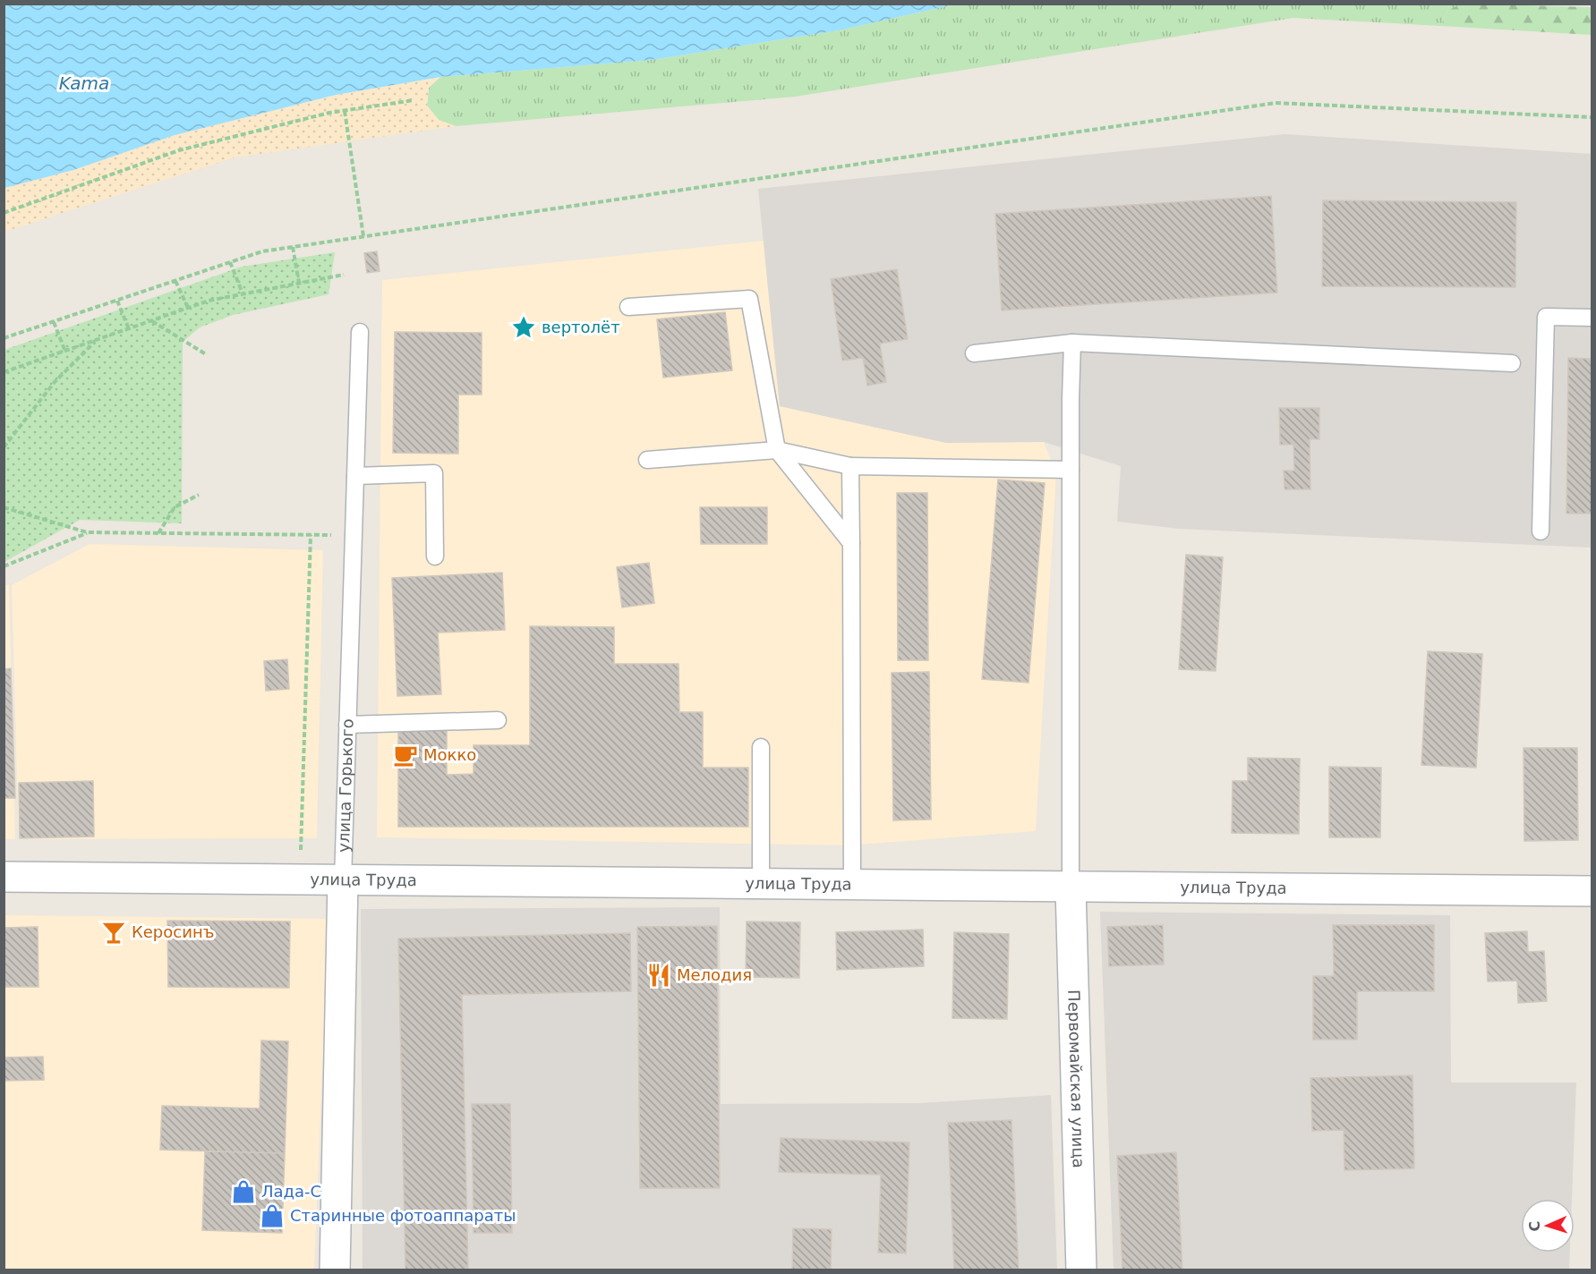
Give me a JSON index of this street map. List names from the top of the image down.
{
  "streets": {
    "street": ["улица Горького", "улица Труда", "Первомайская улица"]
  },
  "crossings": [
    ["улица Горького", "улица Труда"],
    ["улица Труда", "Первомайская улица"]
  ],
  "water": ["Kama"],
  "places": {
    "place": ["вертолёт"],
    "cafe": ["Мокко"],
    "bar": ["Керосинъ"],
    "restaurant": ["Мелодия"],
    "shop": ["Лада-С", "Старинные фотоаппараты"]
  },
  "north": "left"
}
